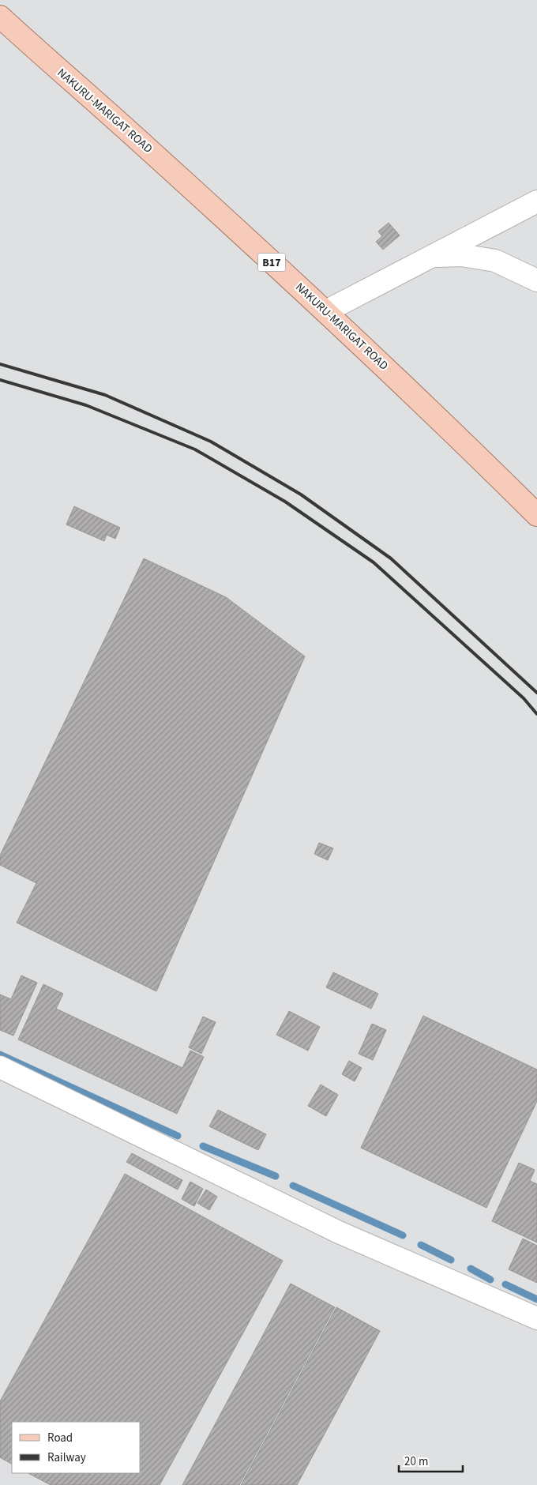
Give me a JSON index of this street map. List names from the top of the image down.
{
  "streets": {
    "main road": ["NAKURU-MARIGAT ROAD", "B17"]
  },
  "legend": ["Road", "Railway"],
  "scale_bar": "20 m"
}
